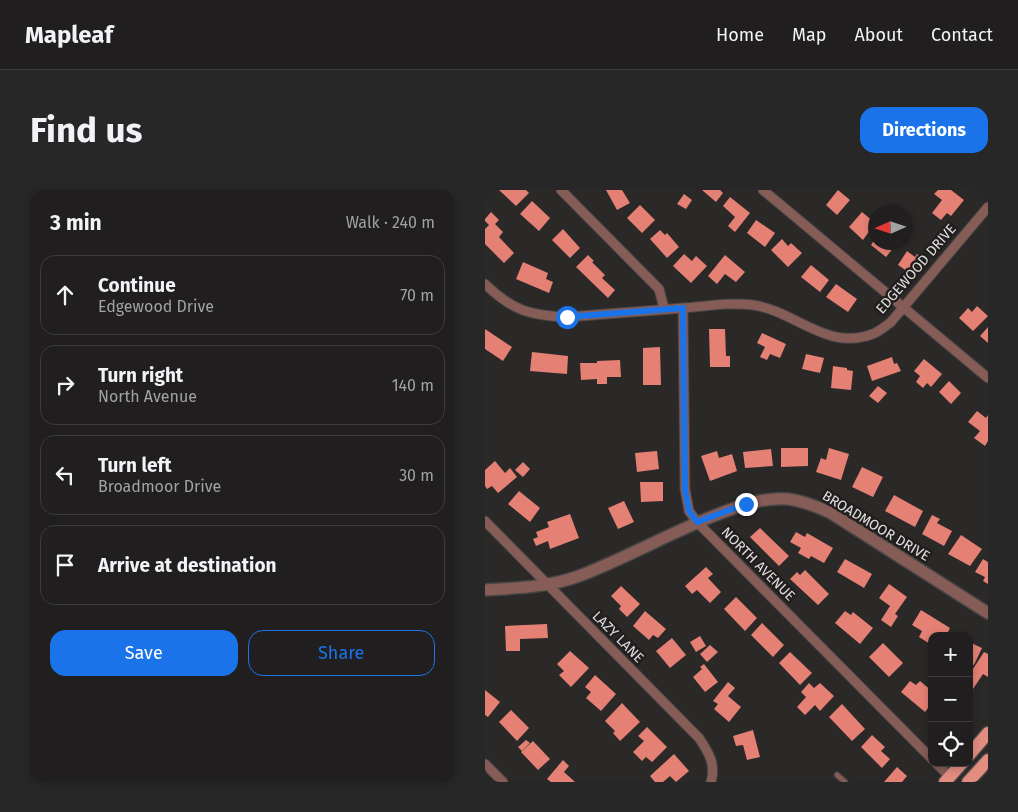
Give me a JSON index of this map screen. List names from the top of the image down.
{
  "streets": {
    "street": [
      "EDGEWOOD DRIVE",
      "BROADMOOR DRIVE",
      "NORTH AVENUE",
      "LAZY LANE"
    ]
  },
  "crossings": [
    ["EDGEWOOD DRIVE", "NORTH AVENUE"],
    ["BROADMOOR DRIVE", "NORTH AVENUE"],
    ["BROADMOOR DRIVE", "LAZY LANE"]
  ],
  "north": "left",
  "page": {
    "header": "Mapleaf",
    "nav": [
      "Home",
      "Map",
      "About",
      "Contact"
    ],
    "buttons": [
      "Directions",
      ["Save", "Share"]
    ],
    "title": "Find us",
    "heading": ["3 min", "Walk · 240 m"],
    "list": [
      ["Continue", "Edgewood Drive", "70 m"],
      ["Turn right", "North Avenue", "140 m"],
      ["Turn left", "Broadmoor Drive", "30 m"],
      "Arrive at destination"
    ],
    "map_buttons": ["+", "−"]
  }
}
